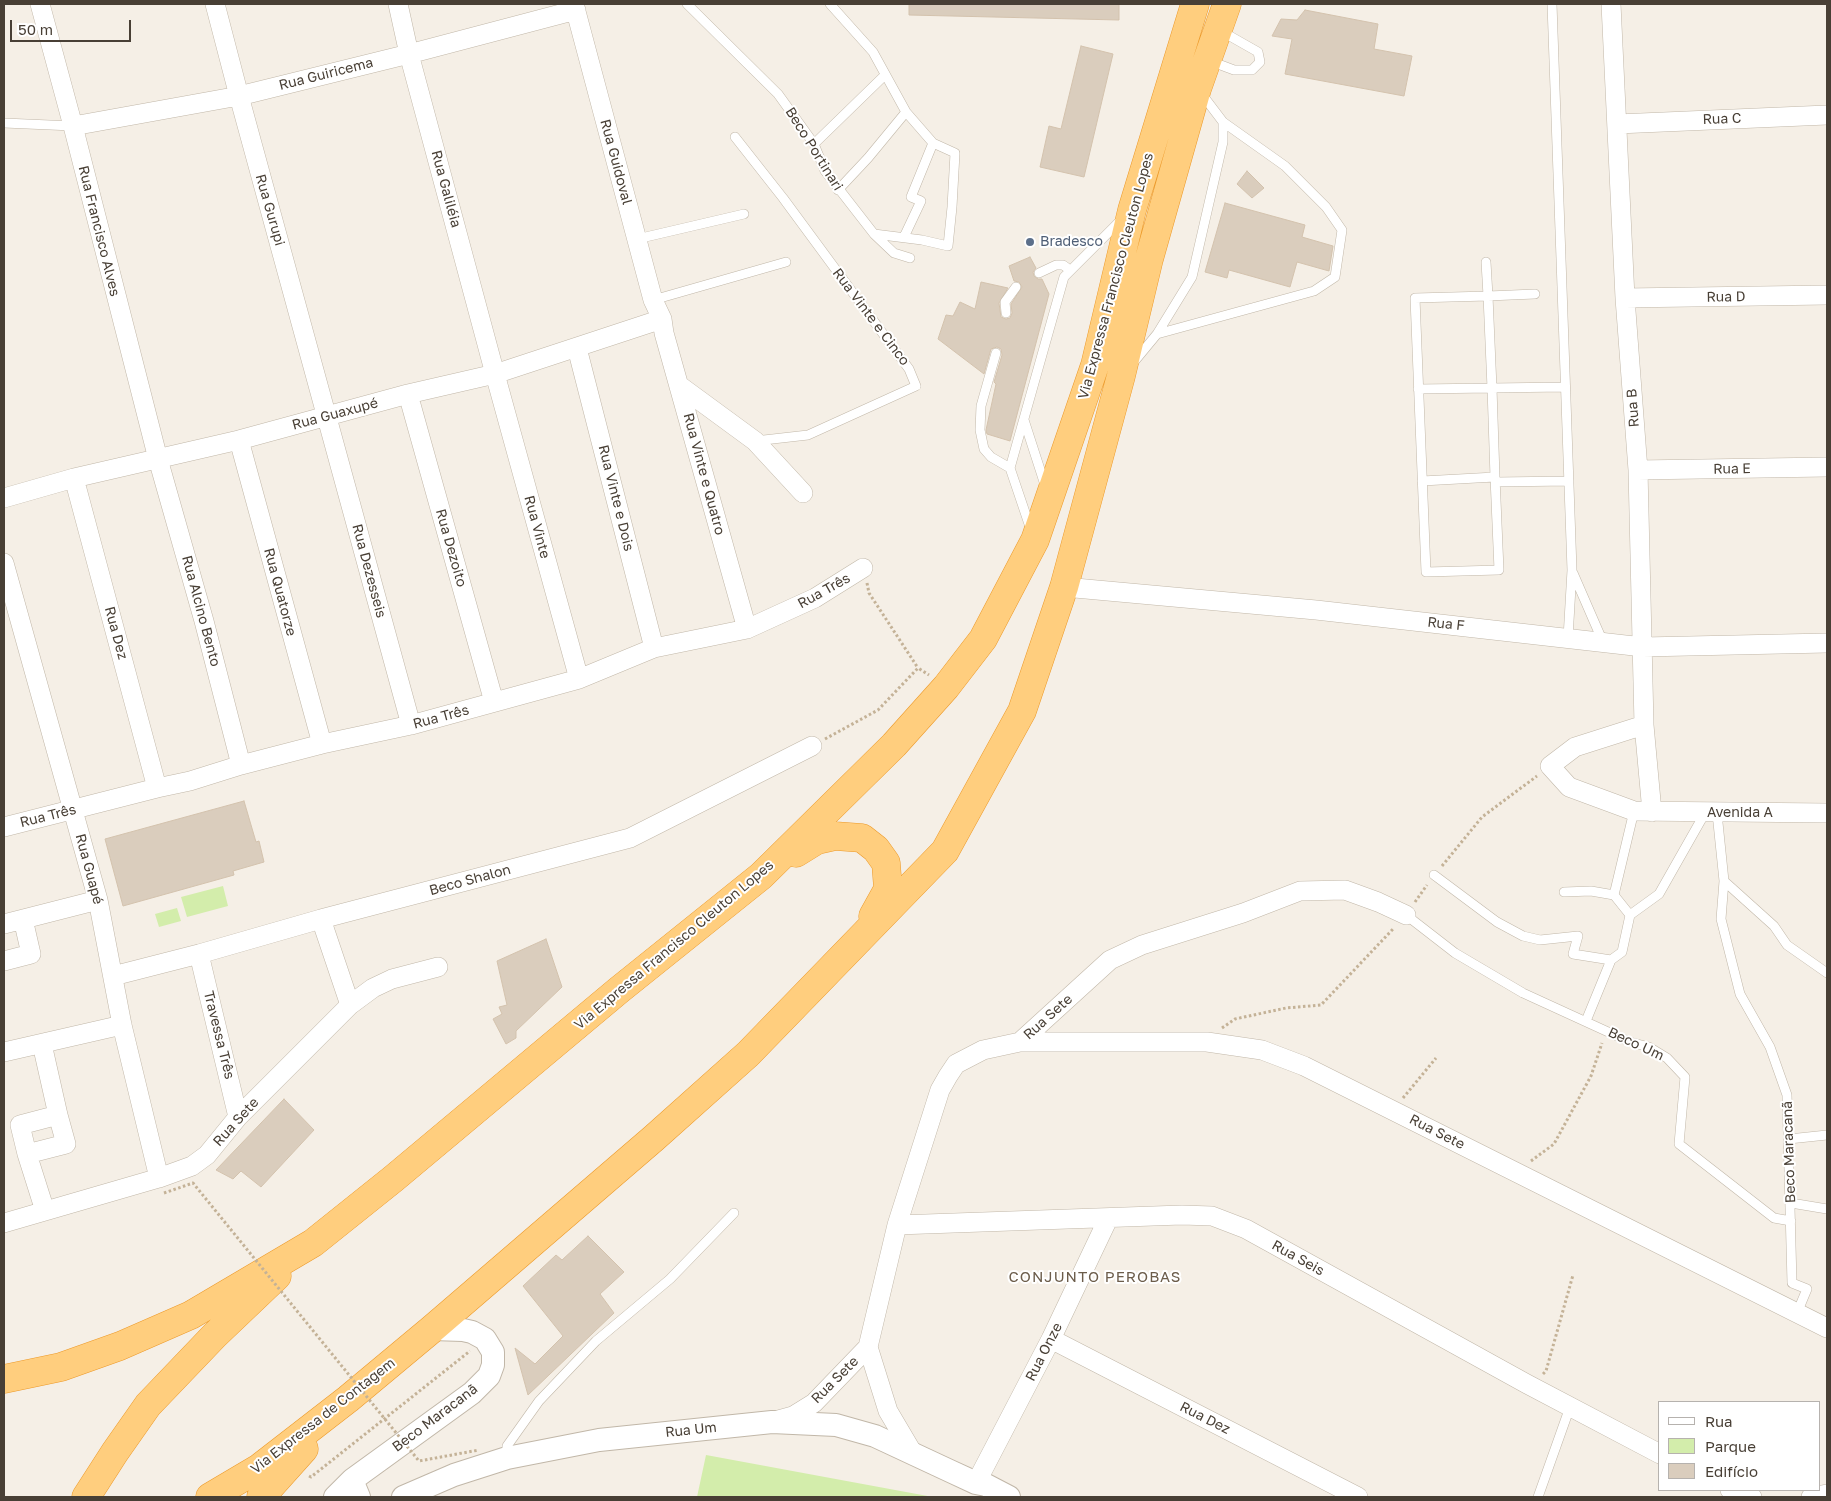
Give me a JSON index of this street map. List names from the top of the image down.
{
  "streets": {
    "highway": ["Via Expressa Francisco Cleuton Lopes", "Via Expressa de Contagem"],
    "street": [
      "Rua Guiricema",
      "Rua C",
      "Rua Guidoval",
      "Rua Galiléia",
      "Rua Gurupi",
      "Rua Francisco Alves",
      "Rua D",
      "Rua B",
      "Rua Guaxupé",
      "Rua E",
      "Rua Vinte e Quatro",
      "Rua Vinte e Dois",
      "Rua Vinte",
      "Rua Dezoito",
      "Rua Dezesseis",
      "Rua Três",
      "Rua Quatorze",
      "Rua Alcino Bento",
      "Rua F",
      "Rua Dez",
      "Avenida A",
      "Rua Guapé",
      "Beco Shalon",
      "Rua Sete",
      "Travessa Três",
      "Beco Maracanã",
      "Rua Seis",
      "Rua Onze",
      "Rua Um"
    ],
    "lane": ["Beco Portinari", "Rua Vinte e Cinco", "Beco Um"]
  },
  "crossings": [
    ["Rua Guiricema", "Rua Guidoval"],
    ["Rua Guiricema", "Rua Galiléia"],
    ["Rua Guiricema", "Rua Gurupi"],
    ["Rua Guiricema", "Rua Francisco Alves"],
    ["Rua C", "Rua B"],
    ["Rua Guidoval", "Rua Guaxupé"],
    ["Rua Guidoval", "Rua Vinte e Quatro"],
    ["Rua Galiléia", "Rua Guaxupé"],
    ["Rua Galiléia", "Rua Vinte"],
    ["Rua Gurupi", "Rua Guaxupé"],
    ["Rua Gurupi", "Rua Dezesseis"],
    ["Rua Francisco Alves", "Rua Guaxupé"],
    ["Rua Francisco Alves", "Rua Alcino Bento"],
    ["Via Expressa Francisco Cleuton Lopes", "Rua F"],
    ["Via Expressa Francisco Cleuton Lopes", "Via Expressa de Contagem"],
    ["Rua D", "Rua B"],
    ["Rua B", "Rua E"],
    ["Rua B", "Rua F"],
    ["Rua B", "Avenida A"],
    ["Rua Guaxupé", "Rua Vinte e Quatro"],
    ["Rua Guaxupé", "Rua Vinte e Dois"],
    ["Rua Guaxupé", "Rua Vinte"],
    ["Rua Guaxupé", "Rua Dezoito"],
    ["Rua Guaxupé", "Rua Dezesseis"],
    ["Rua Guaxupé", "Rua Quatorze"],
    ["Rua Guaxupé", "Rua Alcino Bento"],
    ["Rua Guaxupé", "Rua Dez"],
    ["Rua Vinte e Quatro", "Rua Três"],
    ["Rua Vinte e Dois", "Rua Três"],
    ["Rua Vinte", "Rua Três"],
    ["Rua Dezoito", "Rua Três"],
    ["Rua Dezesseis", "Rua Três"],
    ["Rua Três", "Rua Quatorze"],
    ["Rua Três", "Rua Alcino Bento"],
    ["Rua Três", "Rua Dez"],
    ["Rua Três", "Rua Guapé"],
    ["Rua Dez", "Rua Onze"],
    ["Avenida A", "Beco Maracanã"],
    ["Rua Guapé", "Beco Shalon"],
    ["Rua Guapé", "Rua Sete"],
    ["Beco Shalon", "Travessa Três"],
    ["Rua Sete", "Travessa Três"],
    ["Rua Sete", "Beco Um"],
    ["Rua Sete", "Beco Maracanã"],
    ["Rua Sete", "Rua Seis"],
    ["Rua Sete", "Rua Um"],
    ["Beco Um", "Beco Maracanã"],
    ["Rua Seis", "Rua Onze"],
    ["Rua Onze", "Rua Um"]
  ],
  "districts": ["CONJUNTO PEROBAS"],
  "places": ["Bradesco"],
  "legend": ["Rua", "Parque", "Edifício"],
  "scale_bar": "50 m"
}
